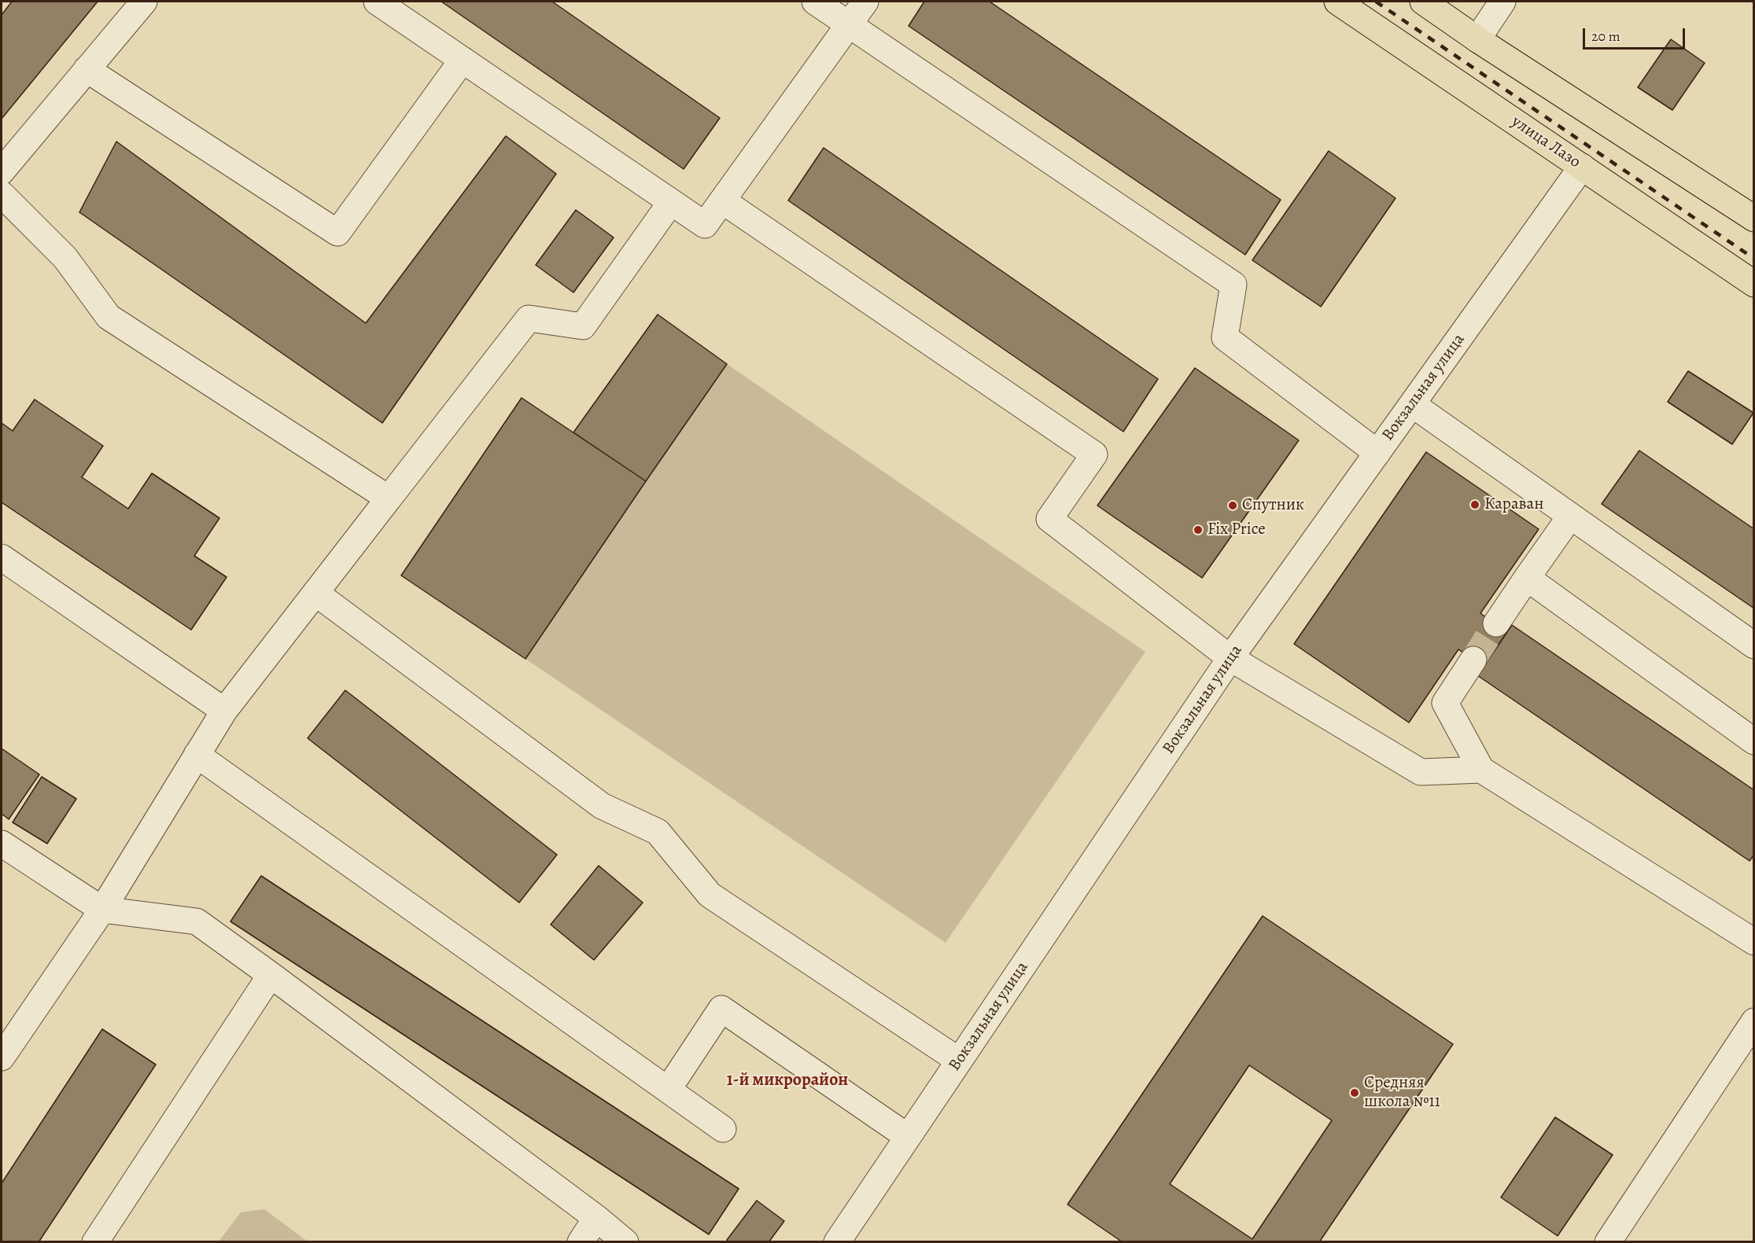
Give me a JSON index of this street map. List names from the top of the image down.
{
  "streets": {
    "main road": ["улица Лазо"],
    "street": ["Вокзальная улица"]
  },
  "crossings": [
    ["улица Лазо", "Вокзальная улица"]
  ],
  "districts": ["1-й микрорайон"],
  "places": [
    "Караван",
    "Спутник",
    "Fix Price",
    "Средняя школа №11"
  ],
  "scale_bar": "20 m"
}
